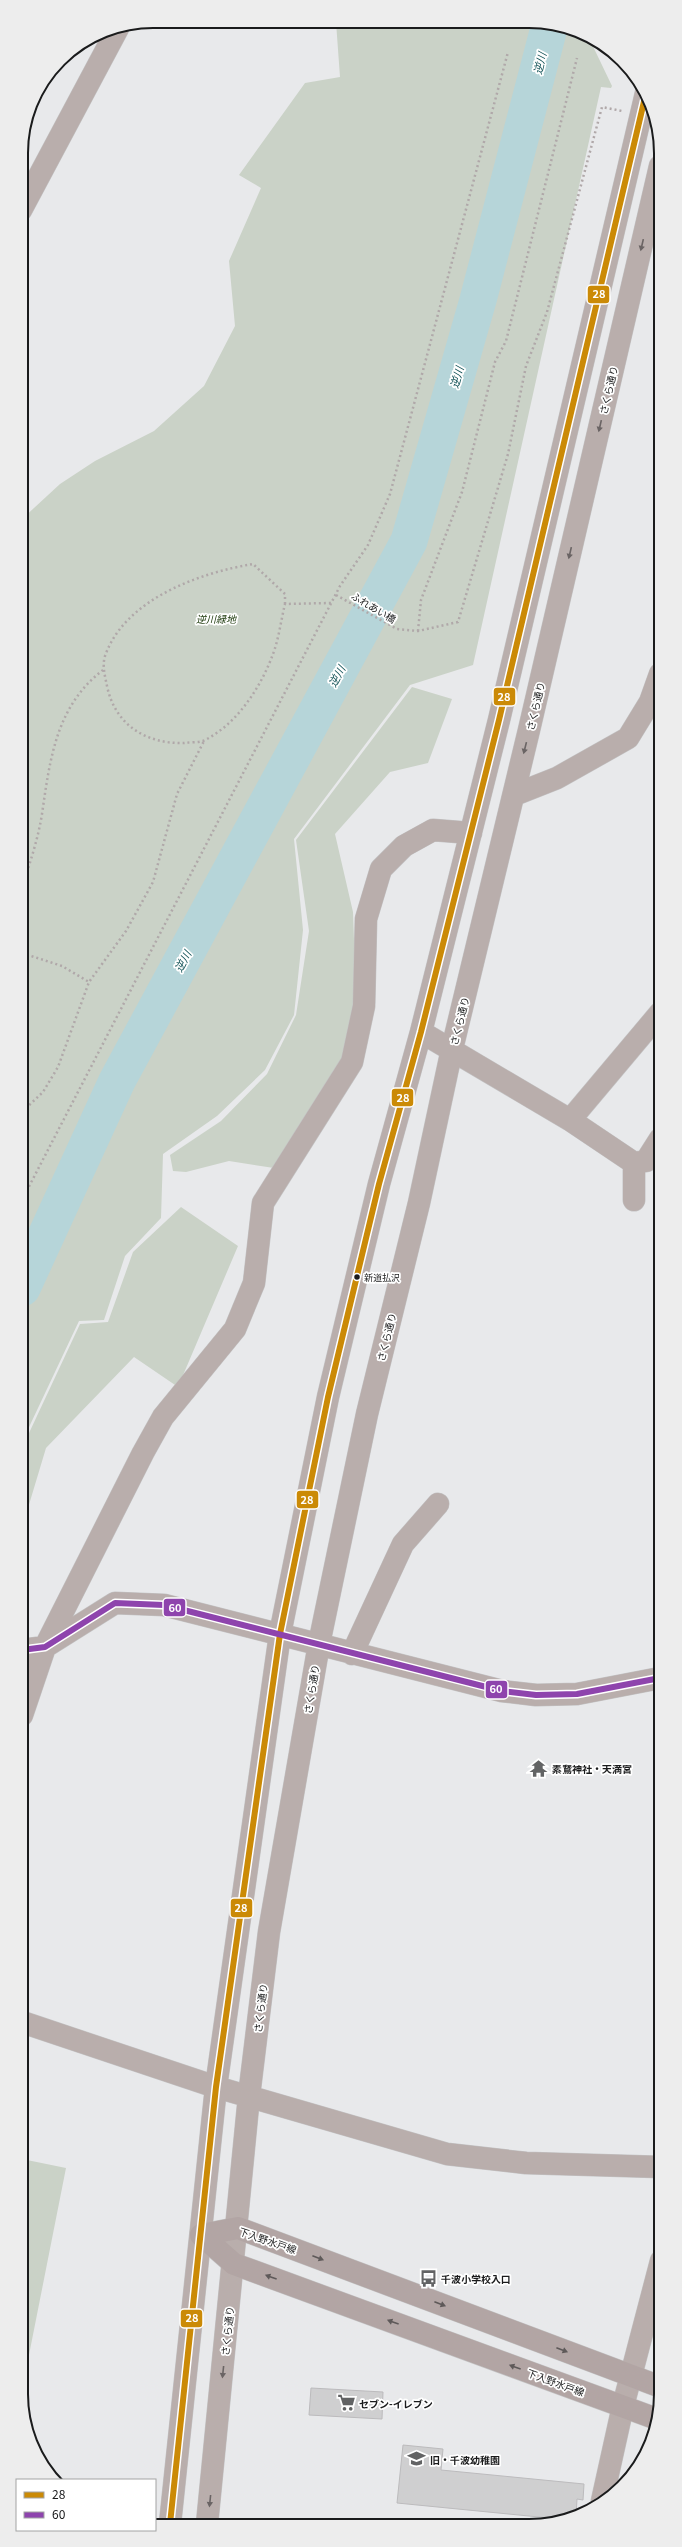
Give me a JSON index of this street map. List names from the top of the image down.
{
  "streets": {
    "main road": ["下入野水戸線"],
    "street": ["さくら通り"],
    "path": ["ふれあい橋"]
  },
  "crossings": [
    ["さくら通り", "下入野水戸線"]
  ],
  "water": ["逆川"],
  "parks": ["逆川緑地"],
  "places": {
    "other": ["新道払沢"],
    "temple": ["素鵞神社・天満宮"],
    "bus stop": ["千波小学校入口"],
    "supermarket": ["セブン-イレブン"],
    "school or university": ["旧・千波幼稚園"]
  },
  "lines": ["transit line 28", "transit line 60"],
  "legend": ["28", "60"]
}
